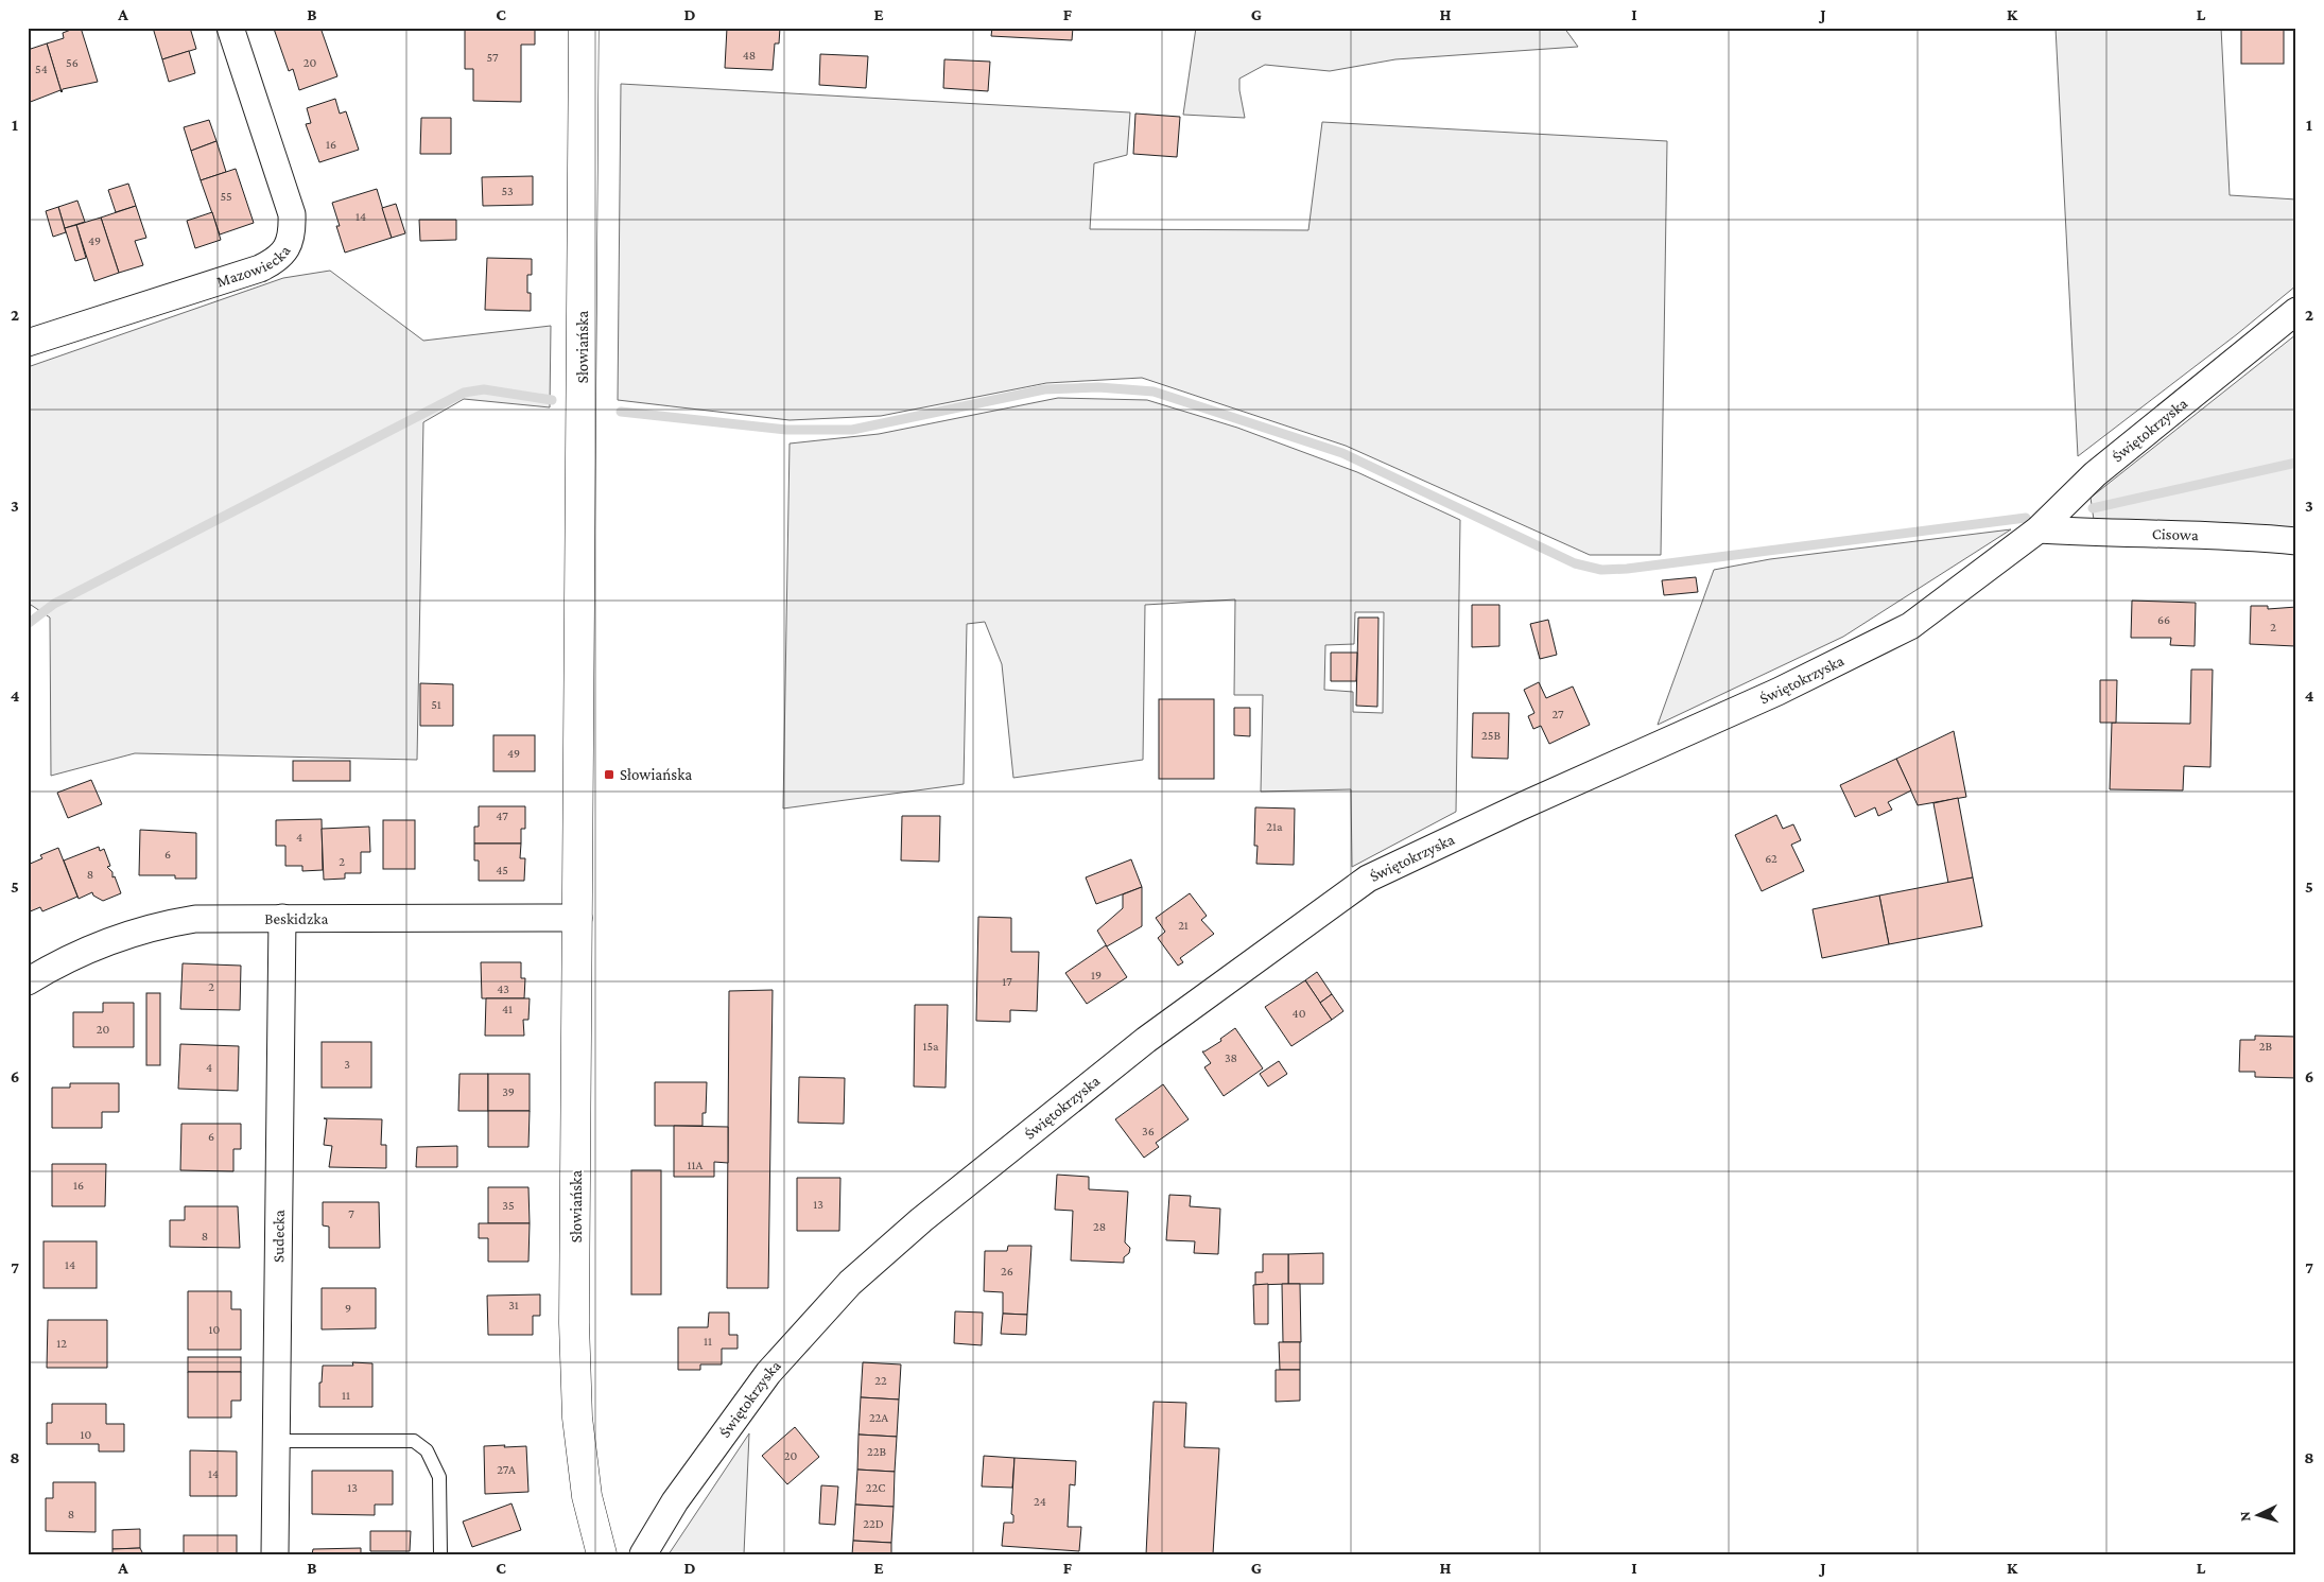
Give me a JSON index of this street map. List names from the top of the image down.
{
  "streets": {
    "street": [
      "Mazowiecka",
      "Słowiańska",
      "Świętokrzyska",
      "Cisowa",
      "Beskidzka",
      "Sudecka"
    ]
  },
  "crossings": [
    ["Słowiańska", "Beskidzka"],
    ["Świętokrzyska", "Cisowa"],
    ["Beskidzka", "Sudecka"]
  ],
  "places": {
    "transit": ["Słowiańska"]
  },
  "house_numbers": [
    "48",
    "57",
    "56",
    "20",
    "54",
    "16",
    "53",
    "55",
    "14",
    "49",
    "66",
    "2",
    "51",
    "27",
    "25B",
    "49",
    "47",
    "21a",
    "4",
    "6",
    "62",
    "2",
    "45",
    "8",
    "21",
    "19",
    "17",
    "2",
    "43",
    "41",
    "40",
    "20",
    "15a",
    "2B",
    "38",
    "3",
    "4",
    "39",
    "36",
    "6",
    "11A",
    "16",
    "13",
    "35",
    "7",
    "28",
    "8",
    "14",
    "26",
    "31",
    "9",
    "10",
    "11",
    "12",
    "22",
    "11",
    "22A",
    "10",
    "22B",
    "20",
    "27A",
    "14",
    "13",
    "22C",
    "24",
    "8",
    "22D"
  ],
  "north": "left",
  "grid": {
    "columns": [
      "A",
      "B",
      "C",
      "D",
      "E",
      "F",
      "G",
      "H",
      "I",
      "J",
      "K",
      "L"
    ],
    "rows": [
      "1",
      "2",
      "3",
      "4",
      "5",
      "6",
      "7",
      "8"
    ]
  }
}
